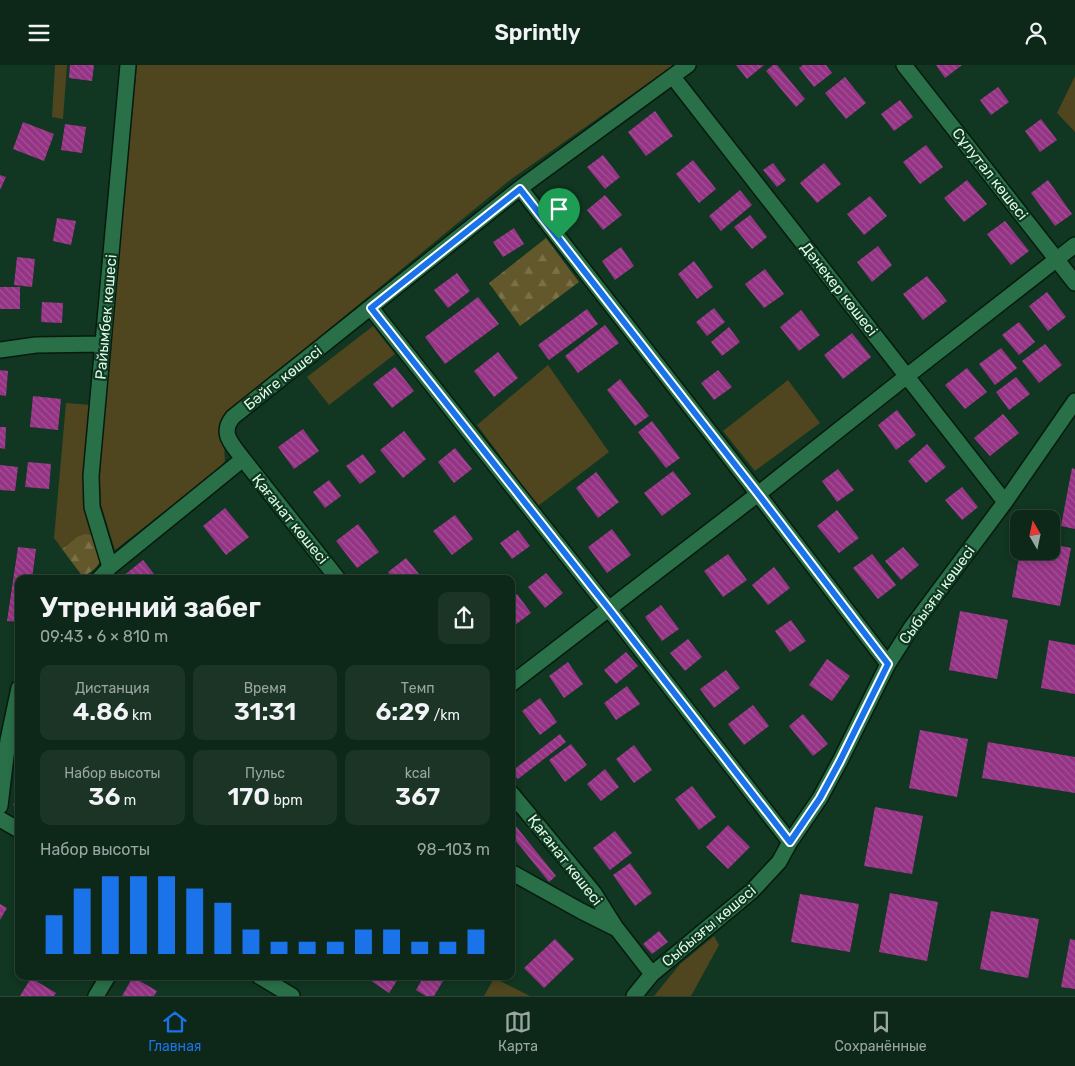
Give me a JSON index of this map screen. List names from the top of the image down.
{
  "streets": {
    "street": [
      "Сұлутал көшесі",
      "Дәнекер көшесі",
      "Райымбек көшесі",
      "Бәйге көшесі",
      "Қағанат көшесі",
      "Сыбызғы көшесі"
    ]
  },
  "crossings": [
    ["Дәнекер көшесі", "Сыбызғы көшесі"],
    ["Бәйге көшесі", "Қағанат көшесі"],
    ["Қағанат көшесі", "Сыбызғы көшесі"]
  ],
  "north": "top",
  "page": {
    "header": "Sprintly",
    "heading": ["Утренний забег", "09:43 · 6 × 810 m"],
    "stats": [
      ["Дистанция", "4.86 km"],
      ["Время", "31:31"],
      ["Темп", "6:29 /km"],
      ["Набор высоты", "36 m"],
      ["Пульс", "170 bpm"],
      ["kcal", "367"]
    ],
    "chart": ["Набор высоты", "98–103 m"],
    "tabs": ["Главная", "Карта", "Сохранённые"]
  }
}
